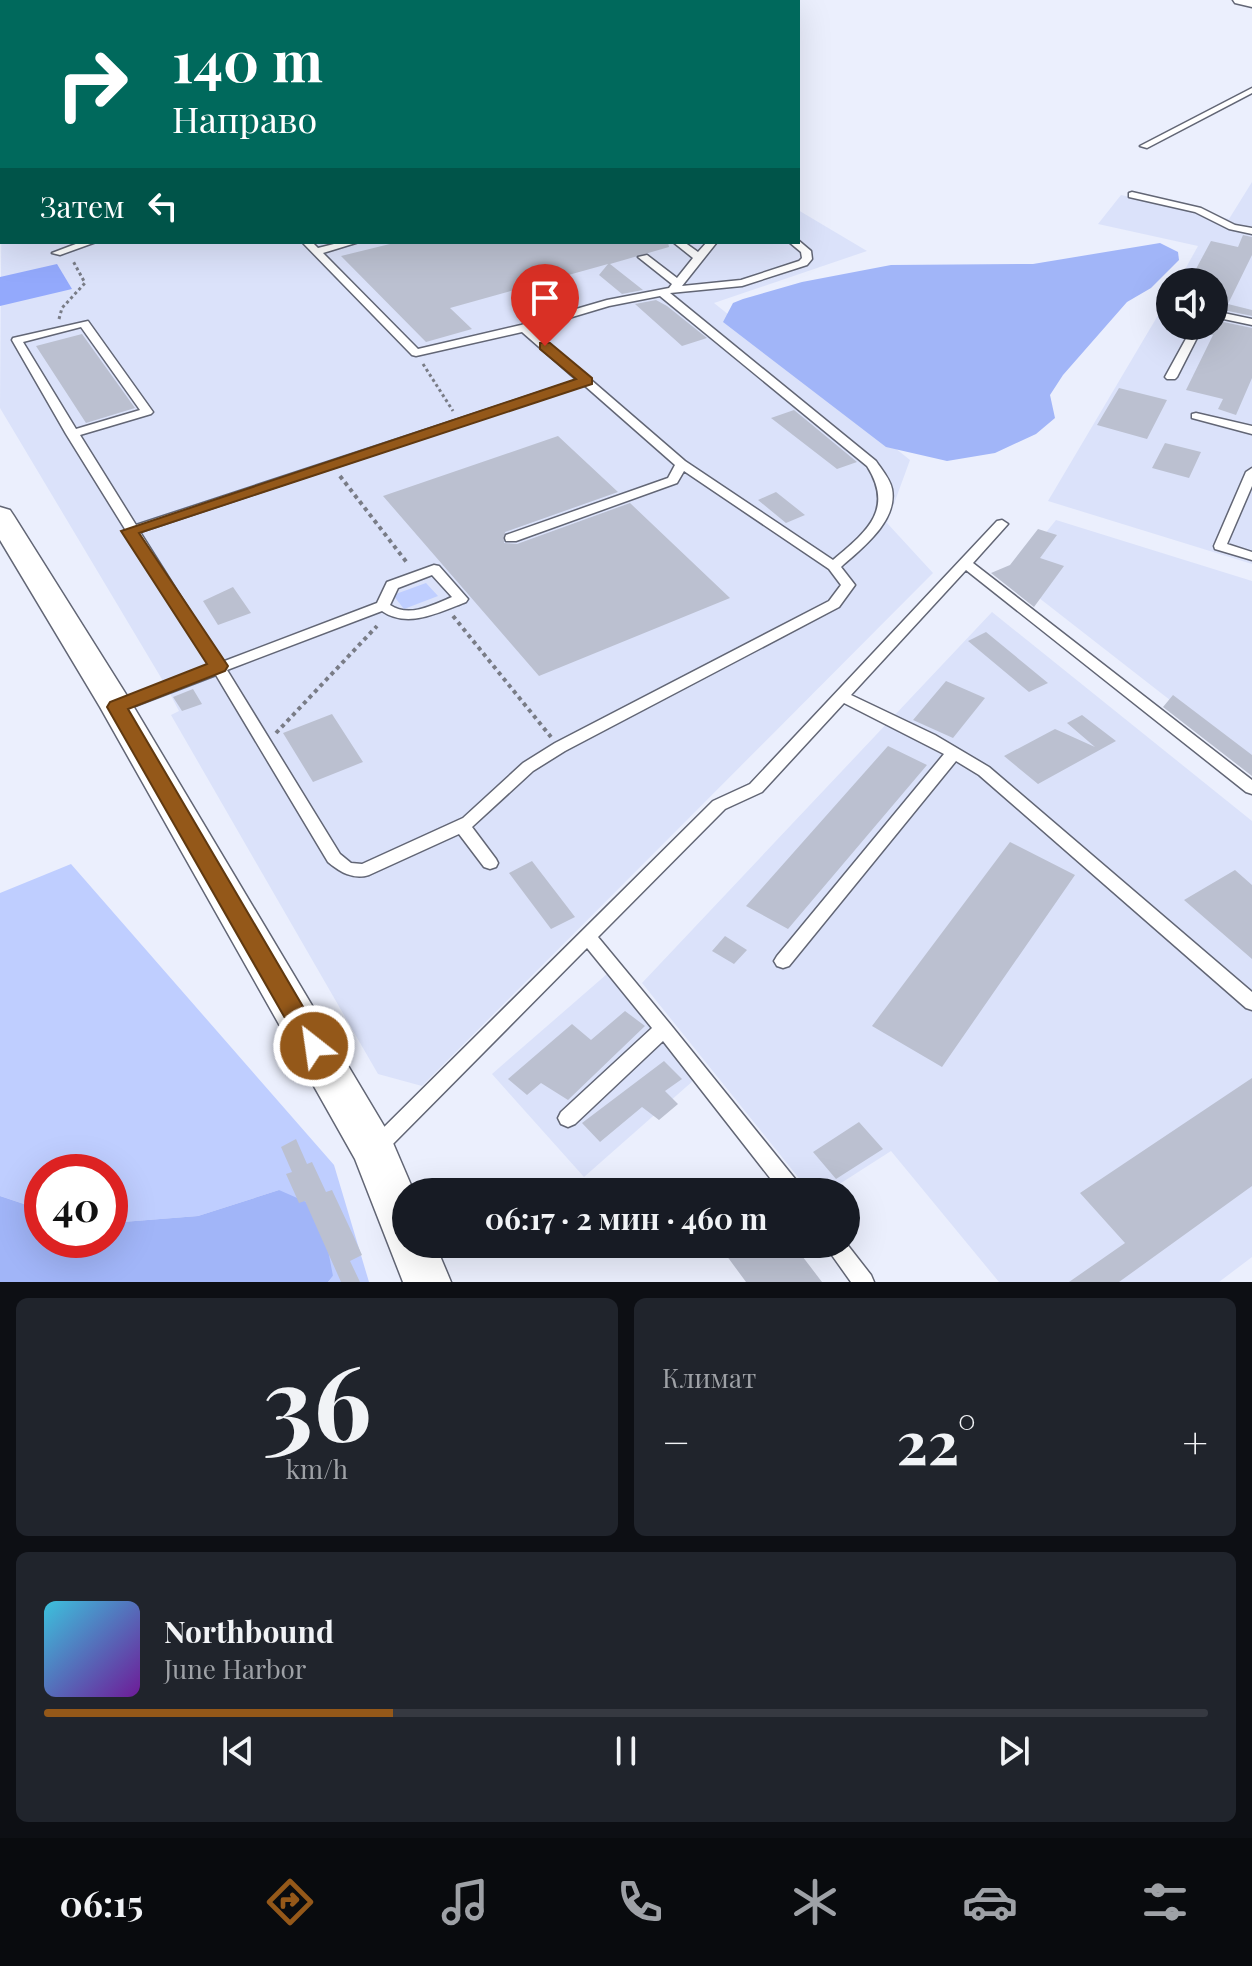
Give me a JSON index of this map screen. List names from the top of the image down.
{
  "page": {
    "turn": ["140 m", "Направо"],
    "then": "Затем",
    "limit": "40",
    "trip": "06:17 · 2 мин · 460 m",
    "tile": [
      ["36", "km/h"],
      "Климат"
    ],
    "heat": ["−", "22°", "+"],
    "song": ["Northbound", "June Harbor"],
    "tabs": "06:15"
  }
}
